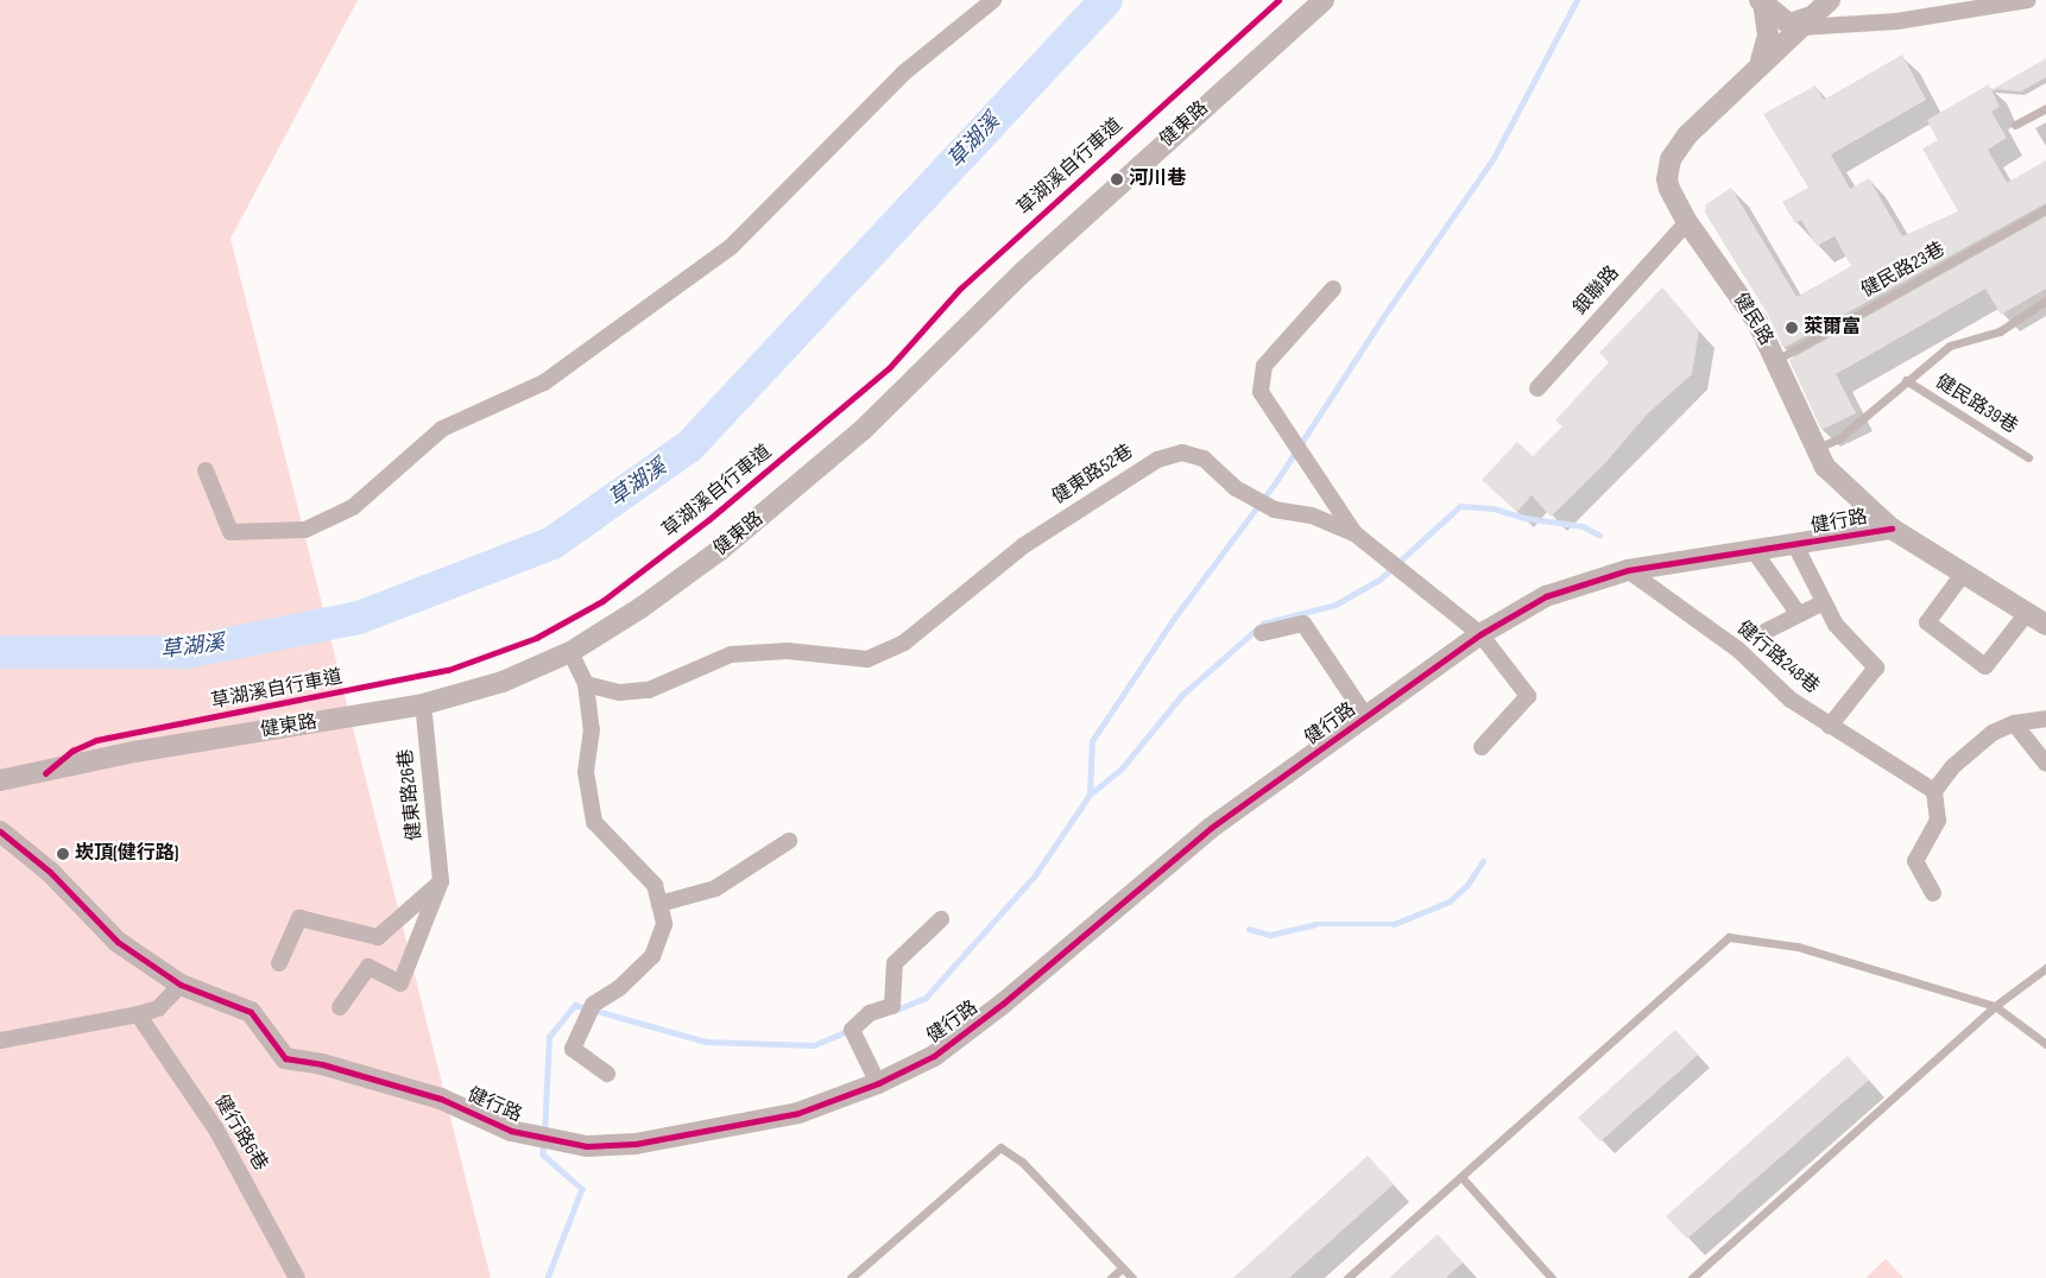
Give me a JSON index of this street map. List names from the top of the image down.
{
  "streets": {
    "street": [
      "健東路",
      "銀聯路",
      "健民路",
      "健東路52巷",
      "健行路",
      "健行路248巷",
      "健東路26巷",
      "健行路6巷"
    ],
    "lane": ["健民路23巷", "健民路39巷"],
    "cycle path": ["草湖溪自行車道"]
  },
  "crossings": [
    ["健東路", "健東路26巷"],
    ["健民路23巷", "健民路"],
    ["銀聯路", "健民路"],
    ["健民路", "健民路39巷"],
    ["健民路", "健行路"],
    ["健行路", "健行路248巷"]
  ],
  "water": ["草湖溪"],
  "places": ["河川巷", "萊爾富", "崁頂(健行路)"]
}
